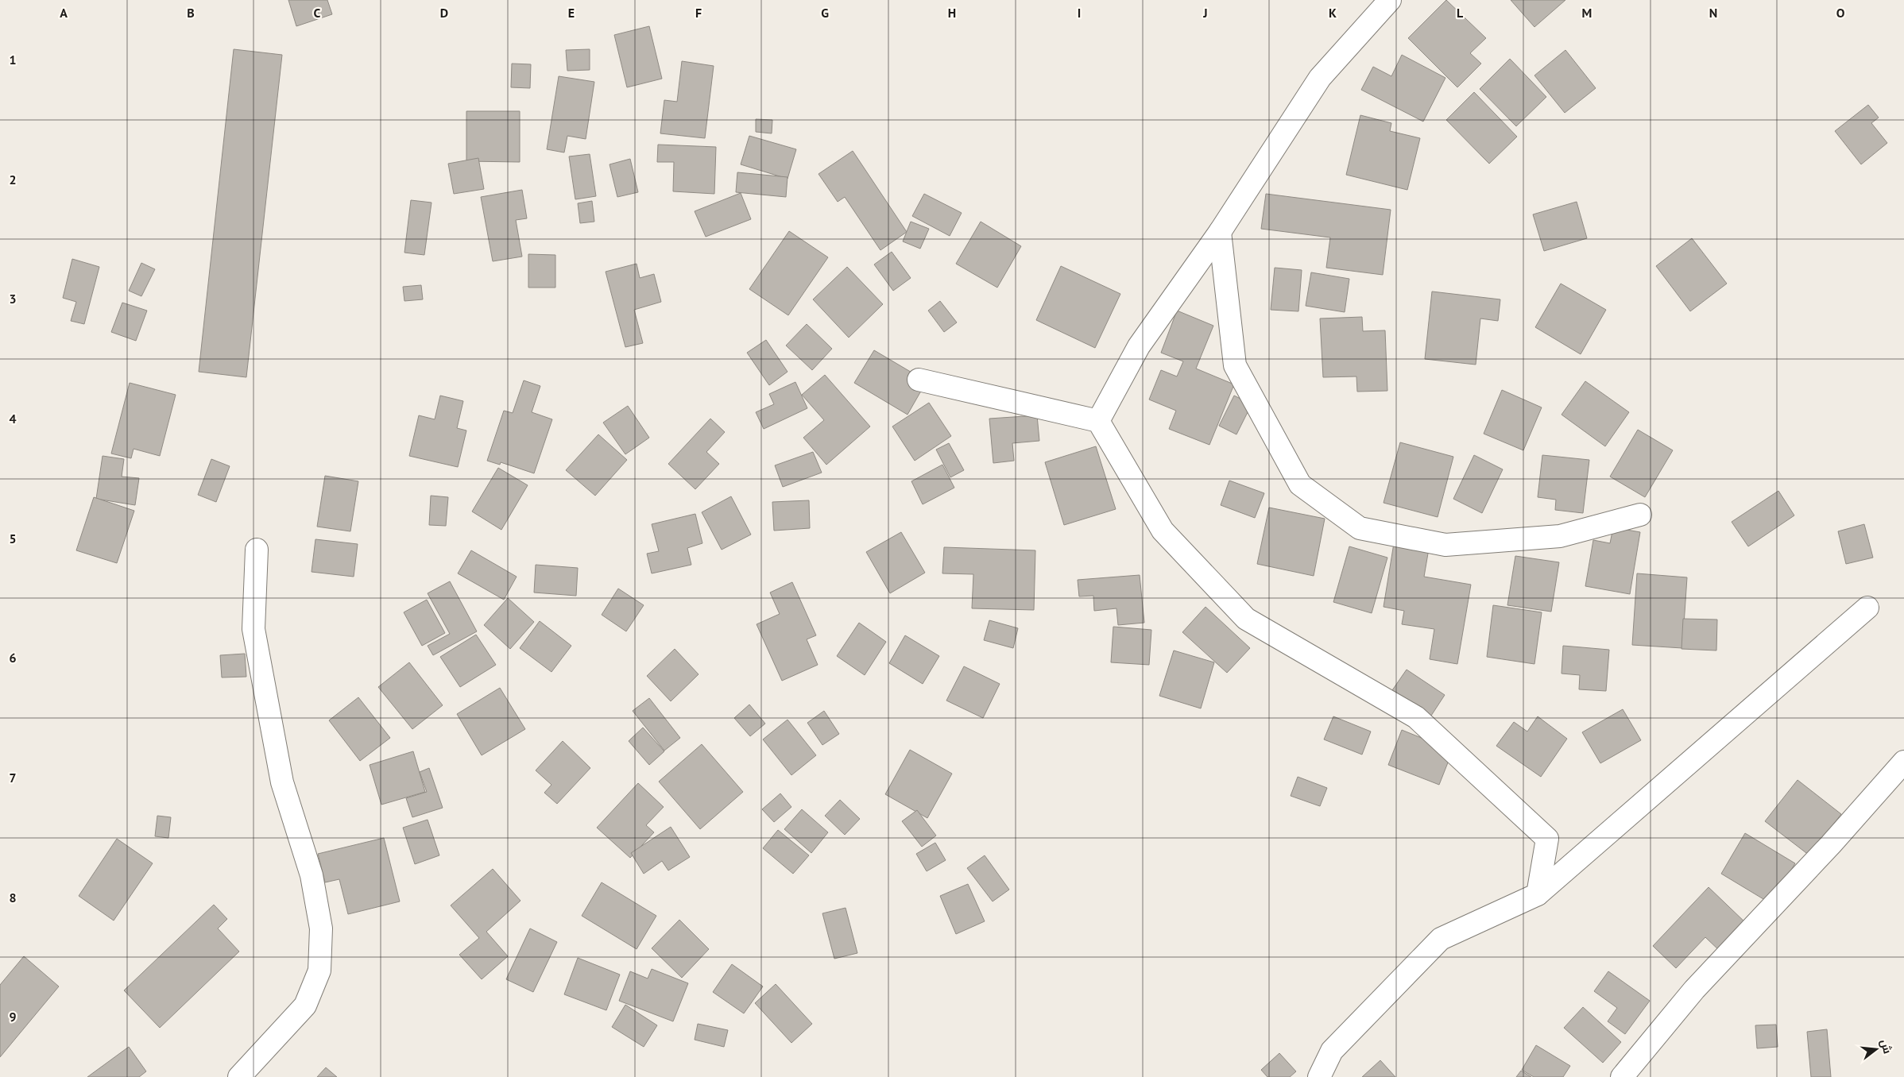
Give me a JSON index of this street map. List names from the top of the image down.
{
  "north": "right",
  "grid": {
    "columns": [
      "A",
      "B",
      "C",
      "D",
      "E",
      "F",
      "G",
      "H",
      "I",
      "J",
      "K",
      "L",
      "M",
      "N",
      "O"
    ],
    "rows": [
      "1",
      "2",
      "3",
      "4",
      "5",
      "6",
      "7",
      "8",
      "9"
    ]
  }
}
